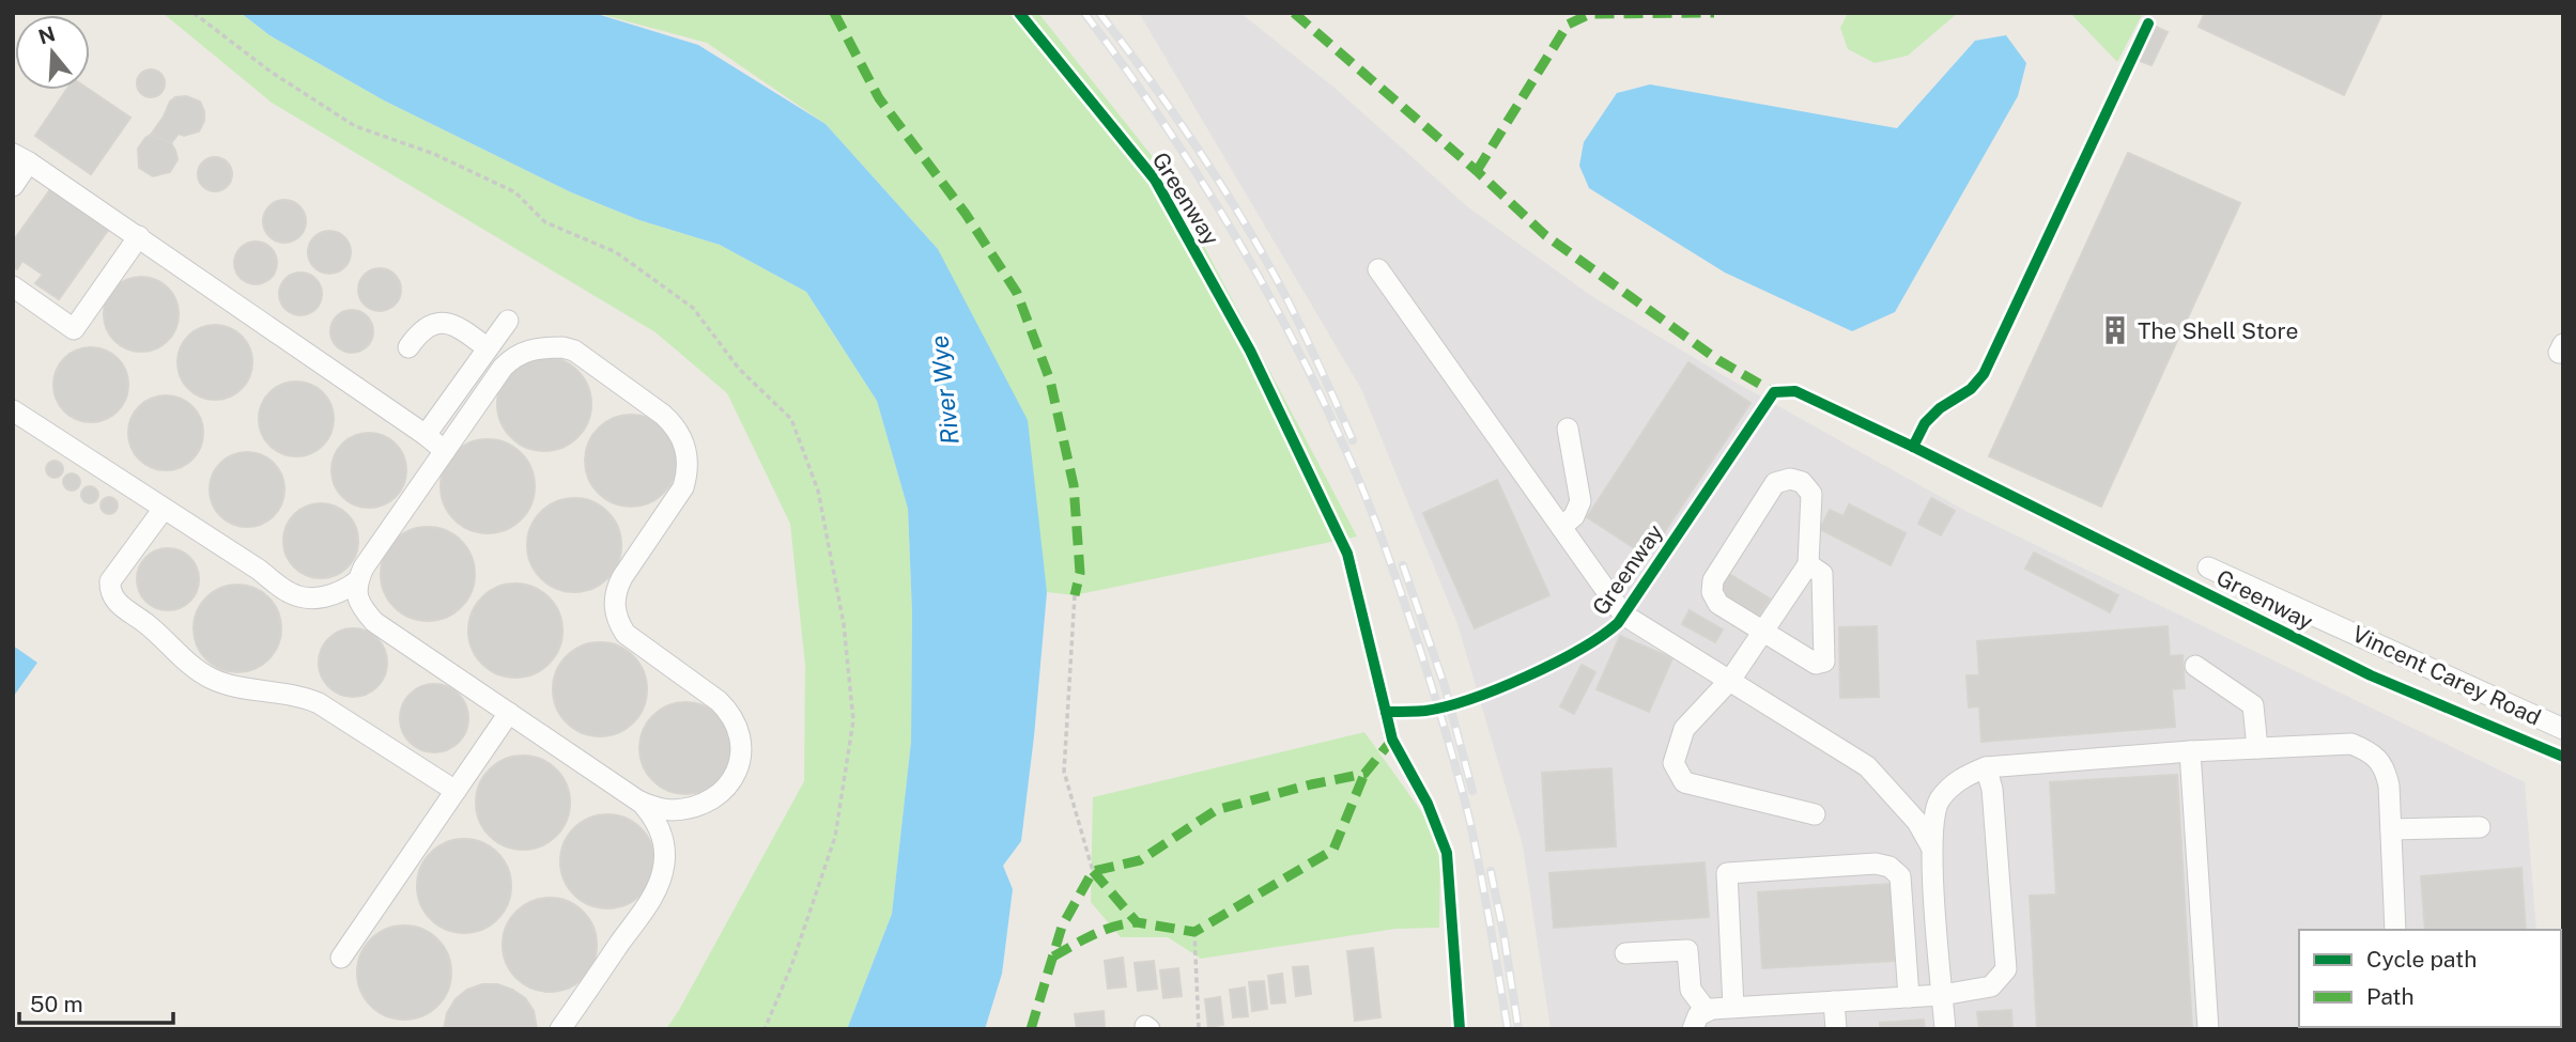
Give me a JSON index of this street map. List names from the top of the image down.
{
  "streets": {
    "street": ["Vincent Carey Road"],
    "cycle path": ["Greenway"]
  },
  "water": ["River Wye"],
  "places": {
    "building": ["The Shell Store"]
  },
  "legend": ["Cycle path", "Path"],
  "scale_bar": "50 m",
  "north": "top"
}
